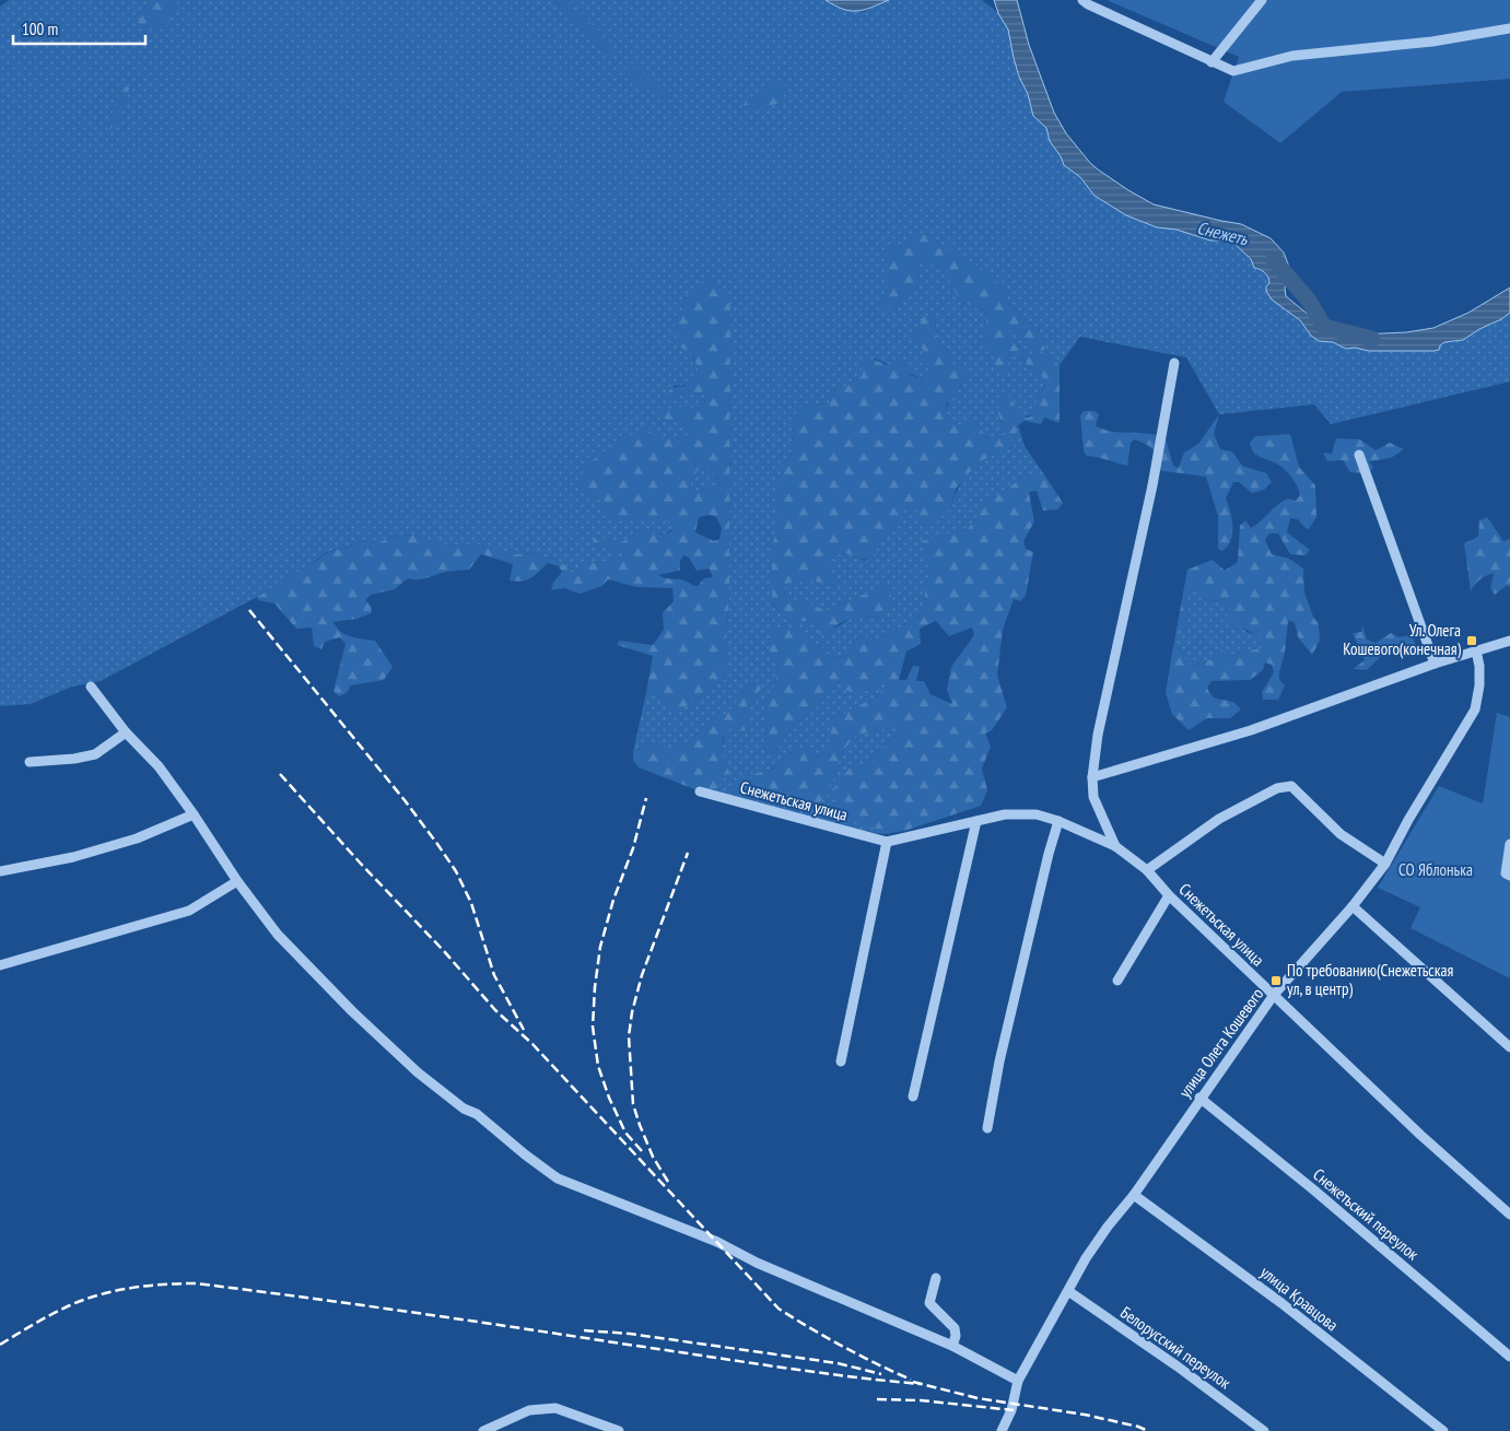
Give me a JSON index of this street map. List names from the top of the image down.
{
  "streets": {
    "street": [
      "Снежетьская улица",
      "улица Олега Кошевого",
      "Снежетьский переулок",
      "улица Кравцова",
      "Белорусский переулок"
    ]
  },
  "crossings": [
    ["Снежетьская улица", "улица Олега Кошевого"],
    ["улица Олега Кошевого", "Снежетьский переулок"],
    ["улица Олега Кошевого", "улица Кравцова"],
    ["улица Олега Кошевого", "Белорусский переулок"]
  ],
  "water": ["Снежеть"],
  "parks": ["СО Яблонька"],
  "places": {
    "transit": ["Ул. Олега Кошевого(конечная)", "По требованию(Снежетьская ул, в центр)"]
  },
  "scale_bar": "100 m"
}
